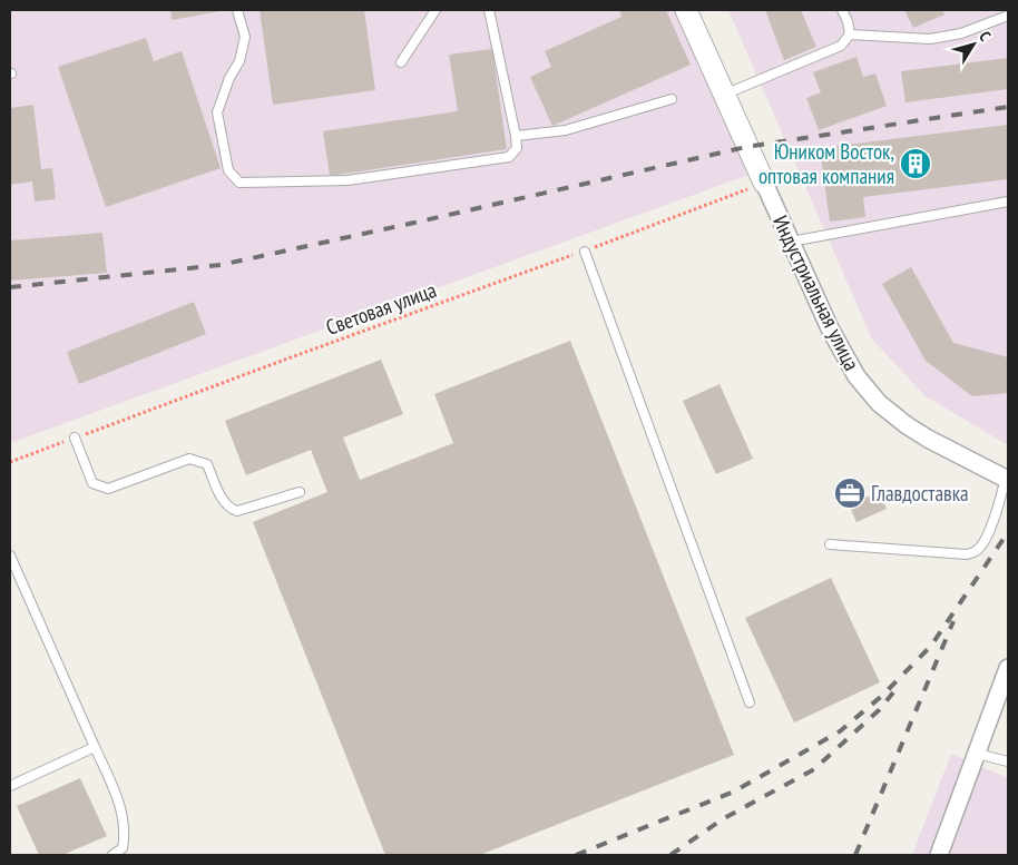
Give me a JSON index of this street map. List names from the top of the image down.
{
  "streets": {
    "street": ["Индустриальная улица"],
    "path": ["Световая улица"]
  },
  "crossings": [
    ["Индустриальная улица", "Световая улица"]
  ],
  "places": {
    "building": ["Юником Восток, оптовая компания"],
    "office": ["Главдоставка"]
  },
  "north": "top right"
}
